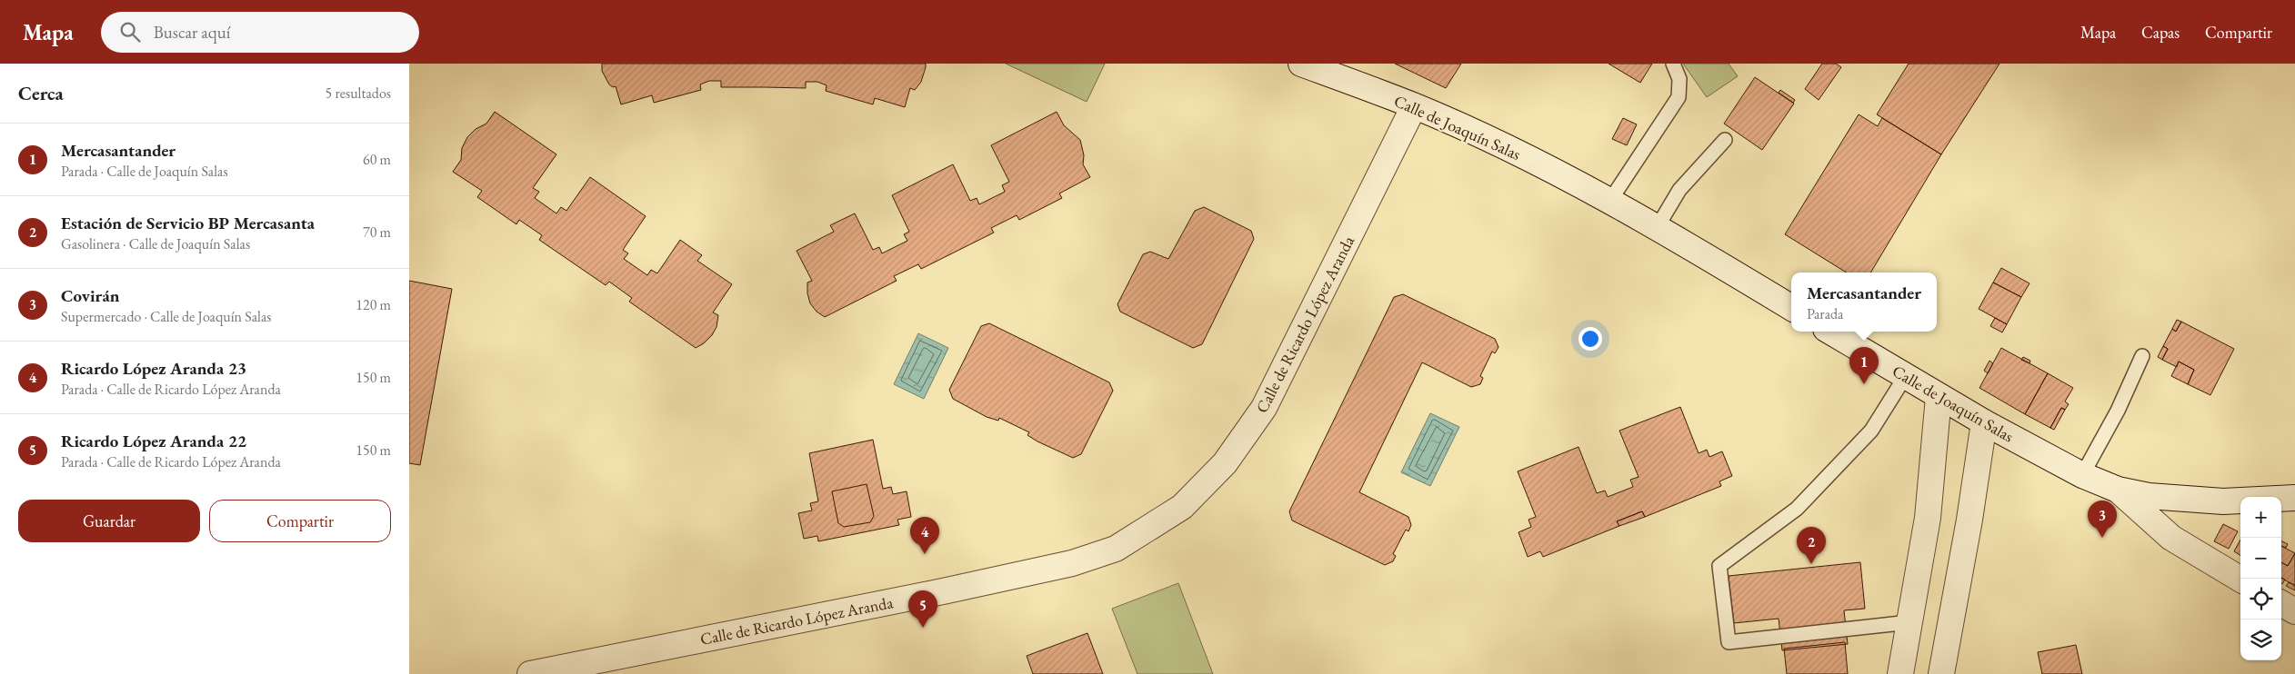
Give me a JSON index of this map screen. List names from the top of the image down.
{
  "streets": {
    "street": ["Calle de Joaquín Salas", "Calle de Ricardo López Aranda"]
  },
  "crossings": [
    ["Calle de Joaquín Salas", "Calle de Ricardo López Aranda"]
  ],
  "page": {
    "header": "Mapa",
    "search": "Buscar aquí",
    "nav": ["Mapa", "Capas", "Compartir"],
    "heading": ["Cerca", "5 resultados"],
    "list": [
      {
        "mark": "1",
        "name": "Mercasantander",
        "note": "Parada · Calle de Joaquín Salas",
        "value": "60 m"
      },
      {
        "mark": "2",
        "name": "Estación de Servicio BP Mercasanta",
        "note": "Gasolinera · Calle de Joaquín Salas",
        "value": "70 m"
      },
      {
        "mark": "3",
        "name": "Covirán",
        "note": "Supermercado · Calle de Joaquín Salas",
        "value": "120 m"
      },
      {
        "mark": "4",
        "name": "Ricardo López Aranda 23",
        "note": "Parada · Calle de Ricardo López Aranda",
        "value": "150 m"
      },
      {
        "mark": "5",
        "name": "Ricardo López Aranda 22",
        "note": "Parada · Calle de Ricardo López Aranda",
        "value": "150 m"
      }
    ],
    "popup": ["Mercasantander", "Parada"],
    "pins": [
      "1",
      "3",
      "4",
      "2",
      "5"
    ],
    "buttons": ["Guardar", "Compartir"],
    "map_buttons": ["+", "−"]
  }
}
